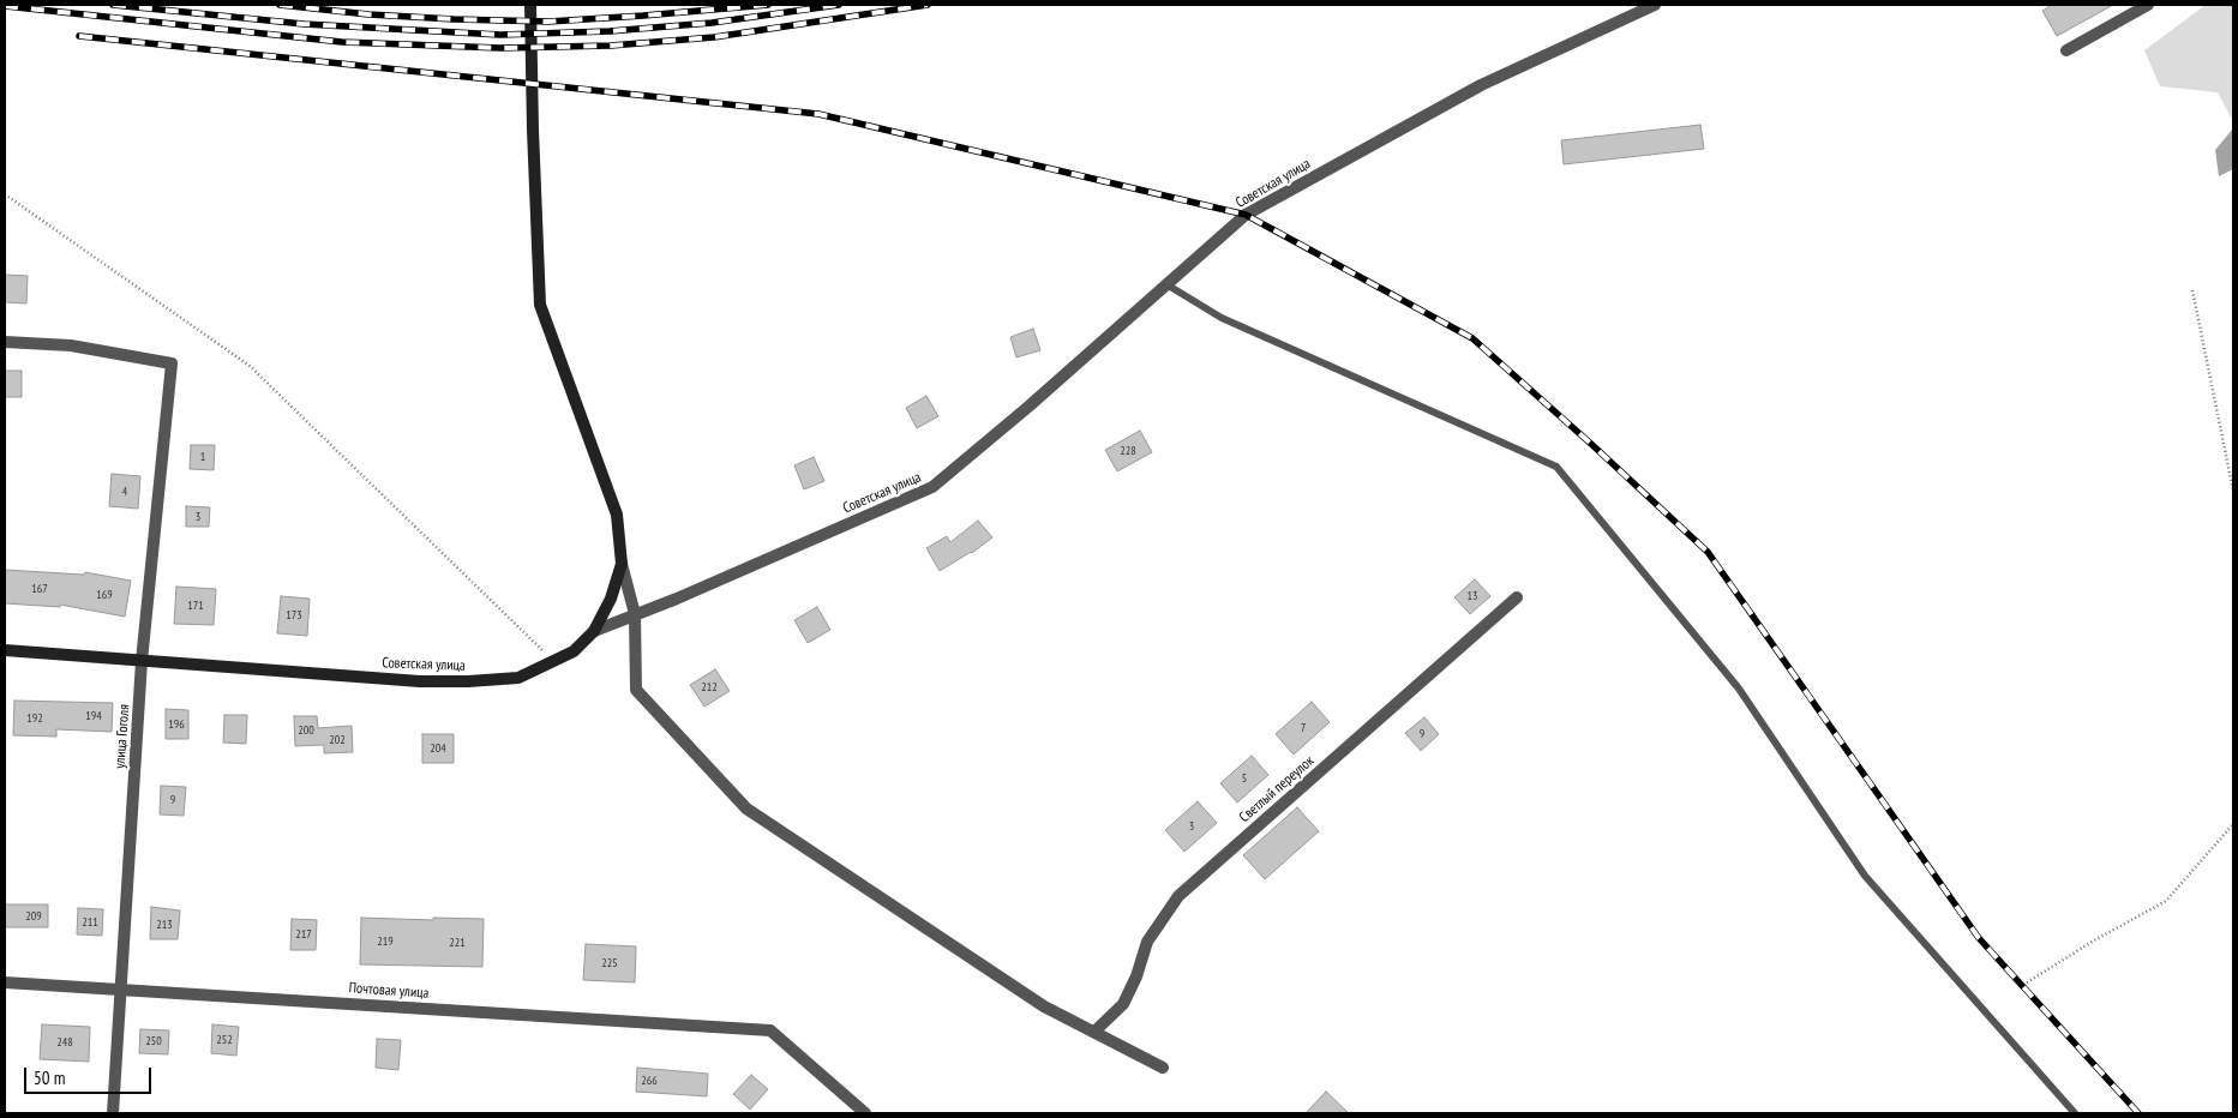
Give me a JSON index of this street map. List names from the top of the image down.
{
  "streets": {
    "street": [
      "Советская улица",
      "улица Гоголя",
      "Светлый переулок",
      "Почтовая улица"
    ]
  },
  "crossings": [
    ["Советская улица", "улица Гоголя"],
    ["улица Гоголя", "Почтовая улица"]
  ],
  "house_numbers": [
    "228",
    "1",
    "4",
    "3",
    "167",
    "169",
    "13",
    "171",
    "173",
    "212",
    "194",
    "192",
    "196",
    "7",
    "200",
    "9",
    "202",
    "204",
    "5",
    "9",
    "3",
    "209",
    "211",
    "213",
    "217",
    "219",
    "221",
    "225",
    "252",
    "250",
    "248",
    "266"
  ],
  "scale_bar": "50 m"
}
